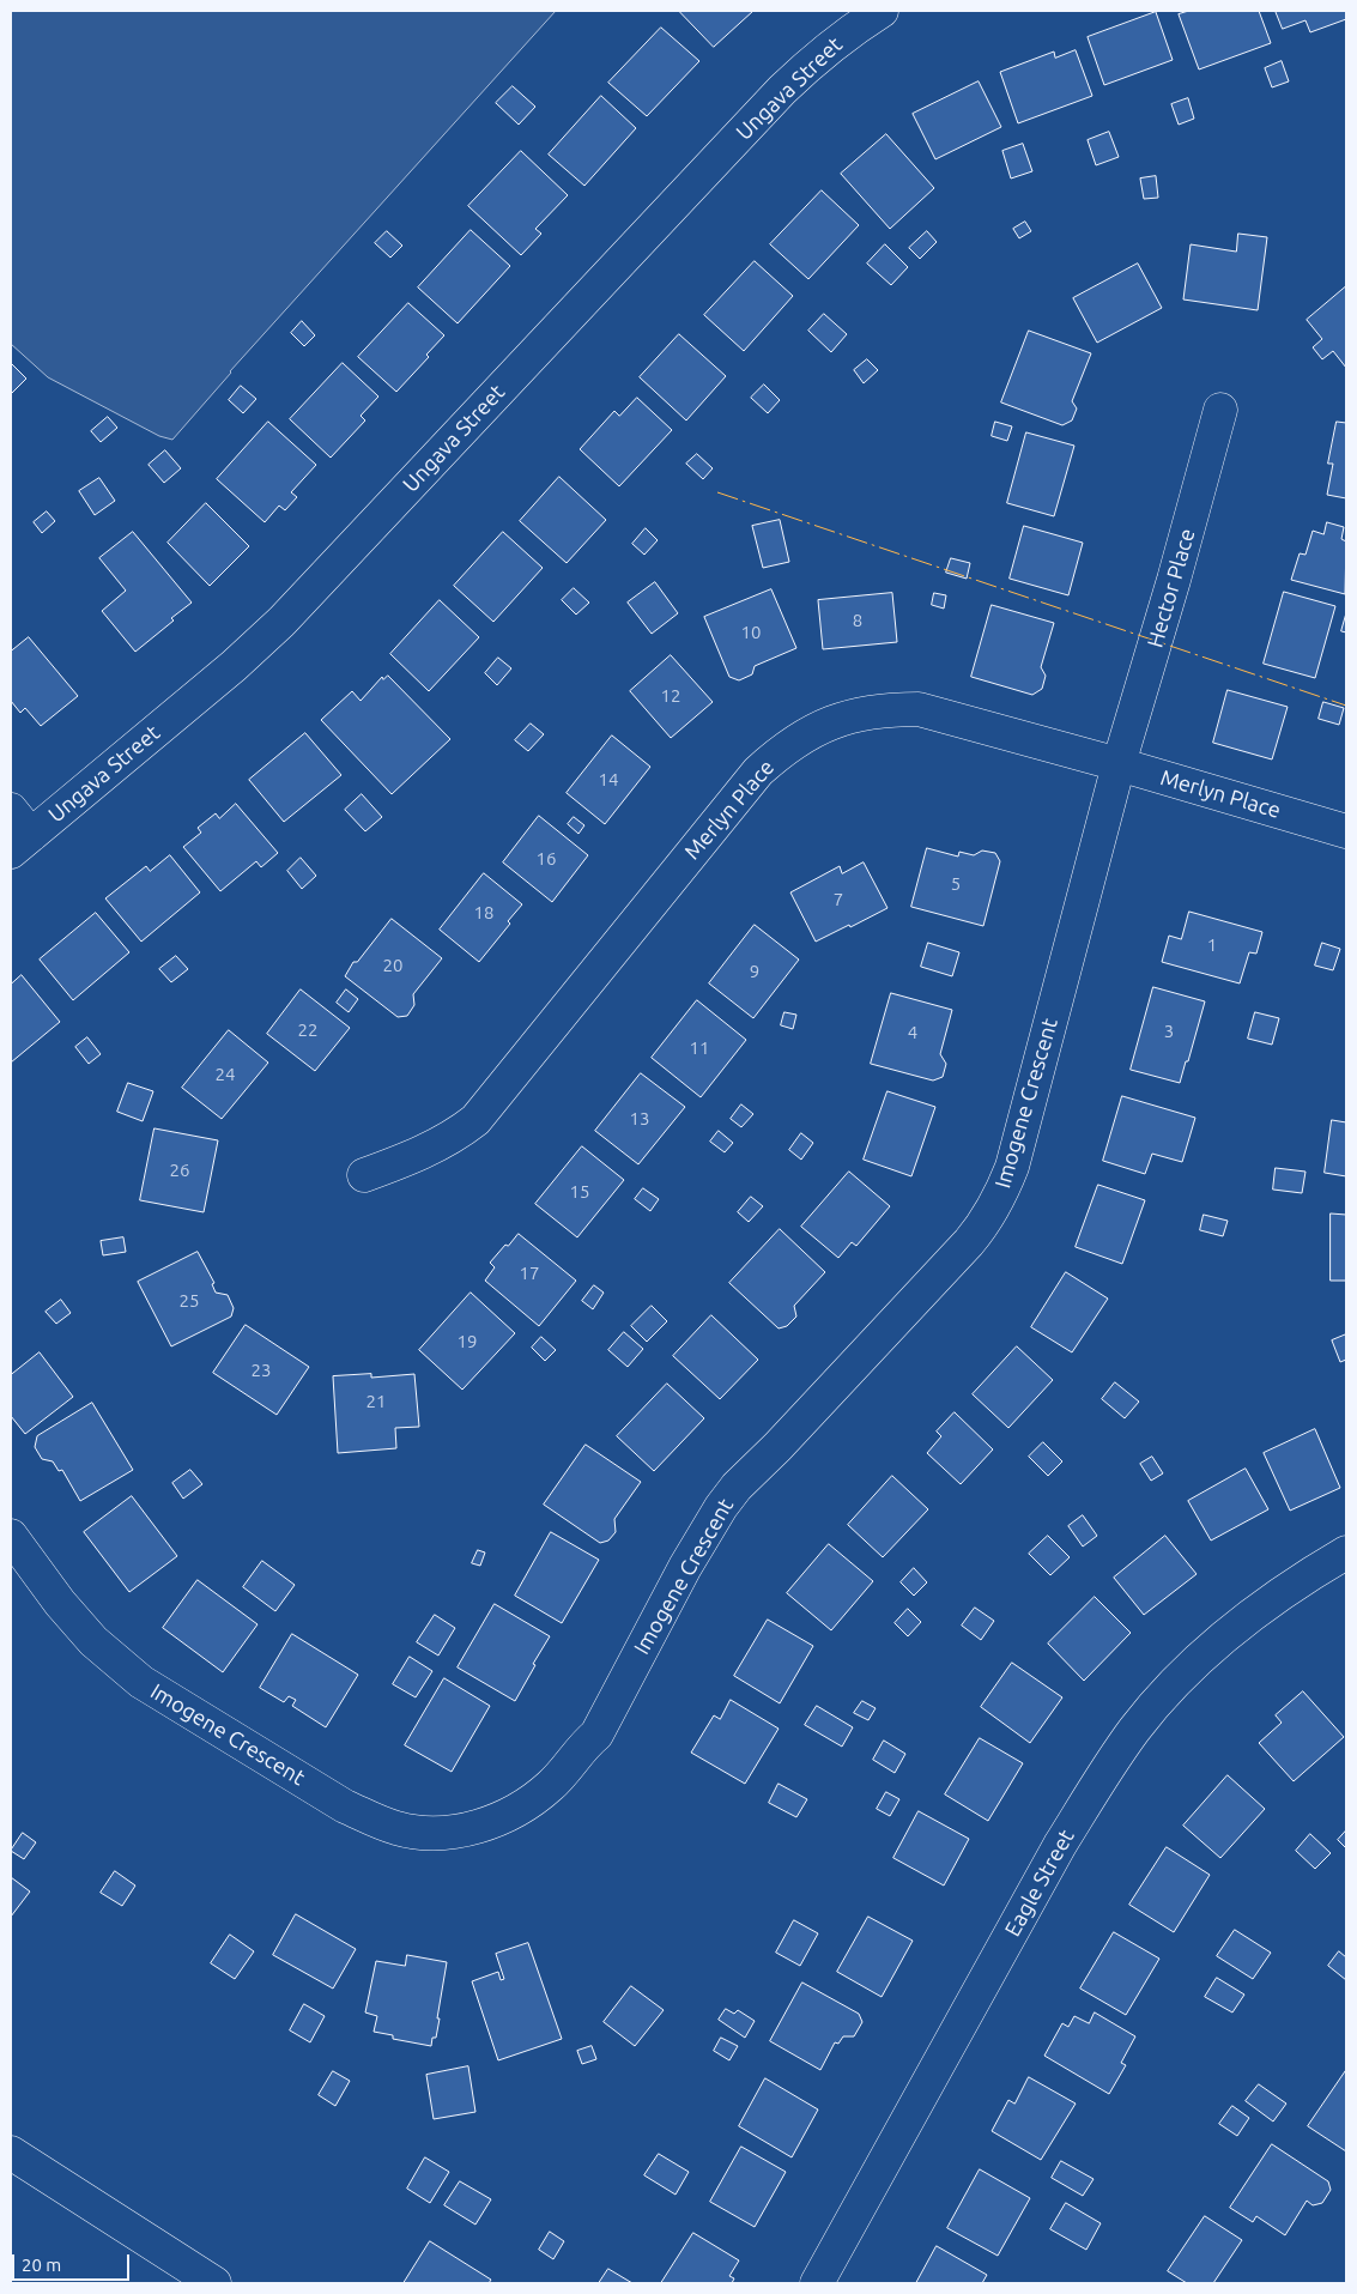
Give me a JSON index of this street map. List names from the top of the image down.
{
  "streets": {
    "street": [
      "Ungava Street",
      "Hector Place",
      "Merlyn Place",
      "Imogene Crescent",
      "Eagle Street"
    ]
  },
  "crossings": [
    ["Hector Place", "Merlyn Place"],
    ["Hector Place", "Imogene Crescent"],
    ["Merlyn Place", "Imogene Crescent"]
  ],
  "house_numbers": [
    "8",
    "10",
    "12",
    "14",
    "16",
    "5",
    "7",
    "18",
    "1",
    "20",
    "9",
    "22",
    "3",
    "4",
    "11",
    "24",
    "13",
    "26",
    "15",
    "17",
    "25",
    "19",
    "23",
    "21"
  ],
  "scale_bar": "20 m"
}
